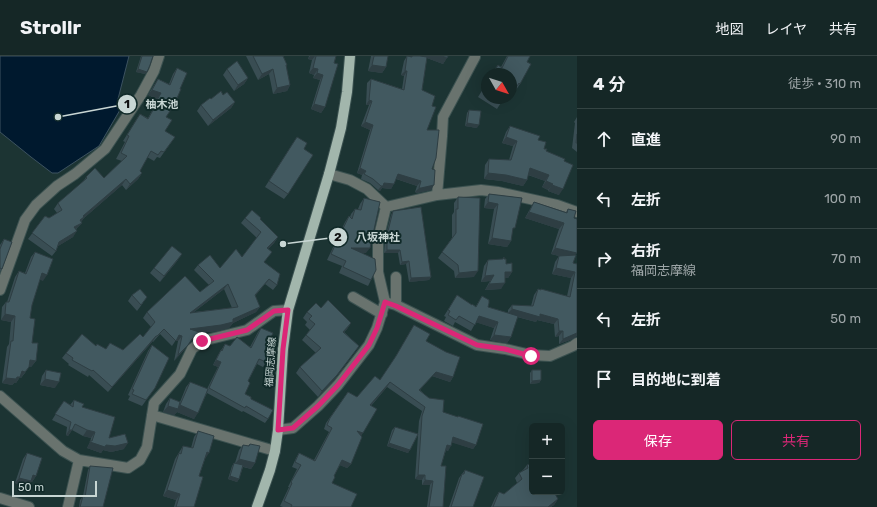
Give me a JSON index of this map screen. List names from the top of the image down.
{
  "streets": {
    "main road": ["福岡志摩線"]
  },
  "places": ["柚木池", "八坂神社"],
  "scale_bar": "50 m",
  "north": "bottom right",
  "page": {
    "header": "Strollr",
    "nav": ["地図", "レイヤ", "共有"],
    "heading": ["4 分", "徒歩 · 310 m"],
    "list": [
      ["直進", "90 m"],
      ["左折", "100 m"],
      ["右折", "福岡志摩線", "70 m"],
      ["左折", "50 m"],
      "目的地に到着"
    ],
    "buttons": ["保存", "共有"],
    "map_buttons": ["+", "−"],
    "scale": "50 m"
  }
}
